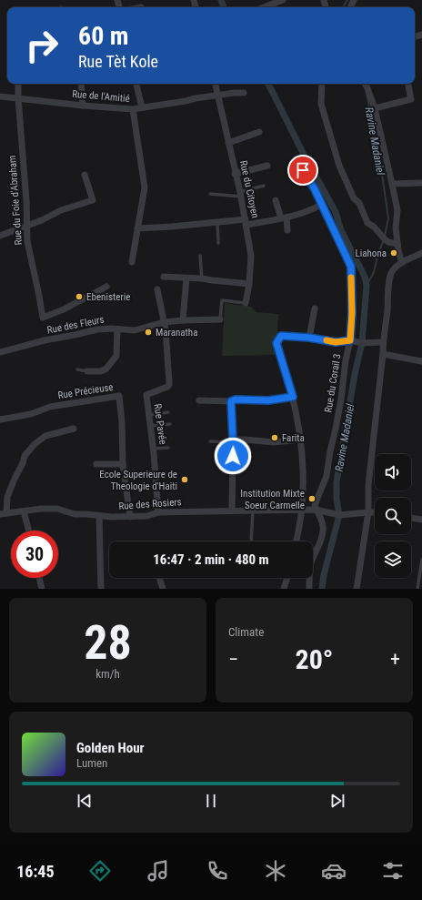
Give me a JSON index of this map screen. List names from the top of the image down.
{
  "streets": {
    "street": [
      "Rue de l'Amitié",
      "Rue du Citoyen",
      "Rue du Foie d'Abraham",
      "Rue des Fleurs",
      "Rue du Corail 3",
      "Rue Précieuse",
      "Rue Pavée",
      "Rue des Rosiers"
    ]
  },
  "crossings": [
    ["Rue de l'Amitié", "Rue du Citoyen"],
    ["Rue de l'Amitié", "Rue du Foie d'Abraham"],
    ["Rue des Fleurs", "Rue Pavée"],
    ["Rue du Corail 3", "Rue des Rosiers"],
    ["Rue Précieuse", "Rue des Rosiers"],
    ["Rue Pavée", "Rue des Rosiers"]
  ],
  "water": ["Ravine Madaniel"],
  "places": [
    "Liahona",
    "Ebenisterie",
    "Maranatha",
    "Farita",
    "Ecole Superieure de Theologie d'Haiti",
    "Institution Mixte Soeur Carmelle"
  ],
  "page": {
    "turn": ["60 m", "Rue Tèt Kole"],
    "limit": "30",
    "trip": "16:47 · 2 min · 480 m",
    "tile": [
      ["28", "km/h"],
      "Climate"
    ],
    "heat": ["−", "20°", "+"],
    "song": ["Golden Hour", "Lumen"],
    "tabs": "16:45"
  }
}
